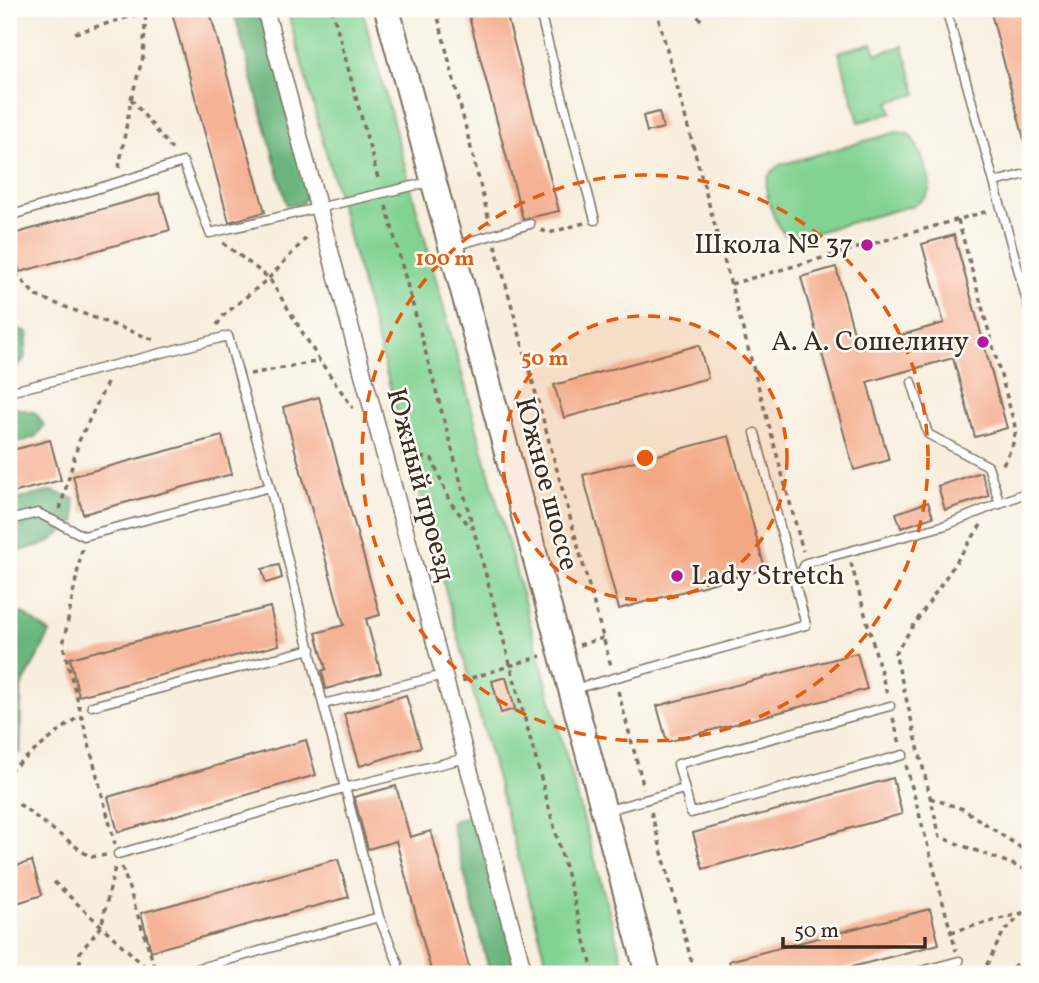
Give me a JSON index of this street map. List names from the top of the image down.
{
  "streets": {
    "main road": ["Южное шоссе"],
    "street": ["Южный проезд"]
  },
  "places": ["Школа № 37", "А. А. Сошелину", "Lady Stretch"],
  "scale_bar": "50 m",
  "rings": ["100 m", "50 m"]
}
